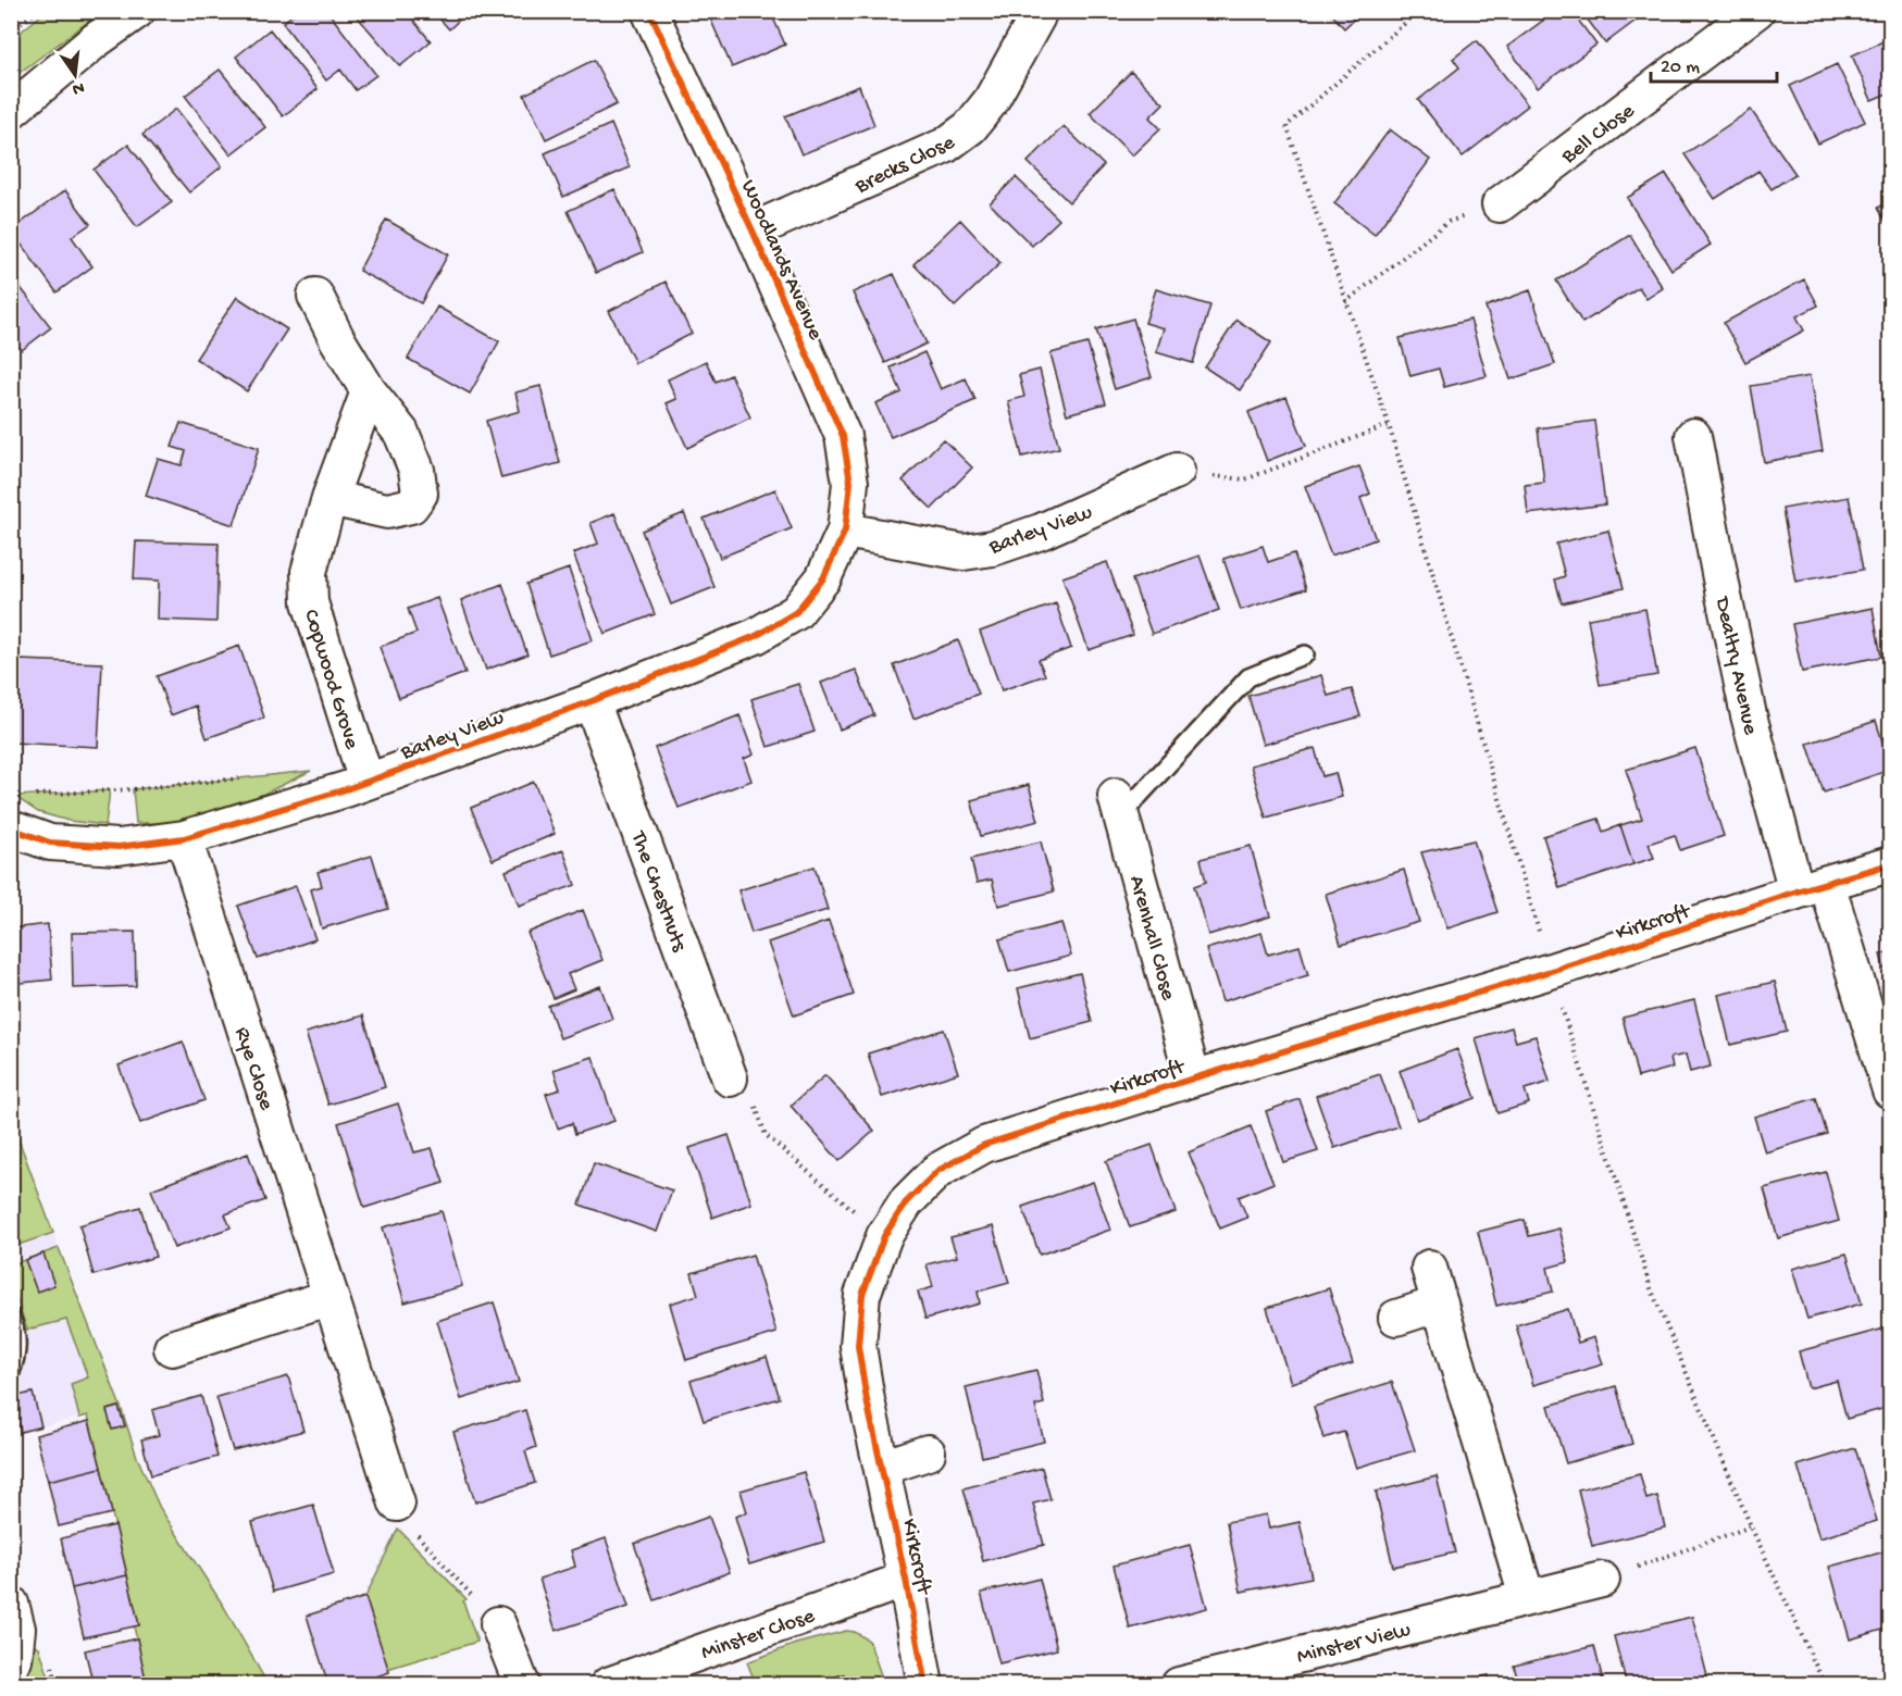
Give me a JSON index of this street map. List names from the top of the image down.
{
  "streets": {
    "street": [
      "Bell Close",
      "Brecks Close",
      "Woodlands Avenue",
      "Barley View",
      "Dealtry Avenue",
      "Copwood Grove",
      "The Chestnuts",
      "Kirkcroft",
      "Arenhall Close",
      "Rye Close",
      "Minster Close",
      "Minster View"
    ]
  },
  "crossings": [
    ["Brecks Close", "Woodlands Avenue"],
    ["Woodlands Avenue", "Barley View"],
    ["Barley View", "Copwood Grove"],
    ["Barley View", "The Chestnuts"],
    ["Barley View", "Rye Close"],
    ["Dealtry Avenue", "Kirkcroft"],
    ["Kirkcroft", "Arenhall Close"],
    ["Kirkcroft", "Minster Close"]
  ],
  "scale_bar": "20 m",
  "north": "bottom"
}
